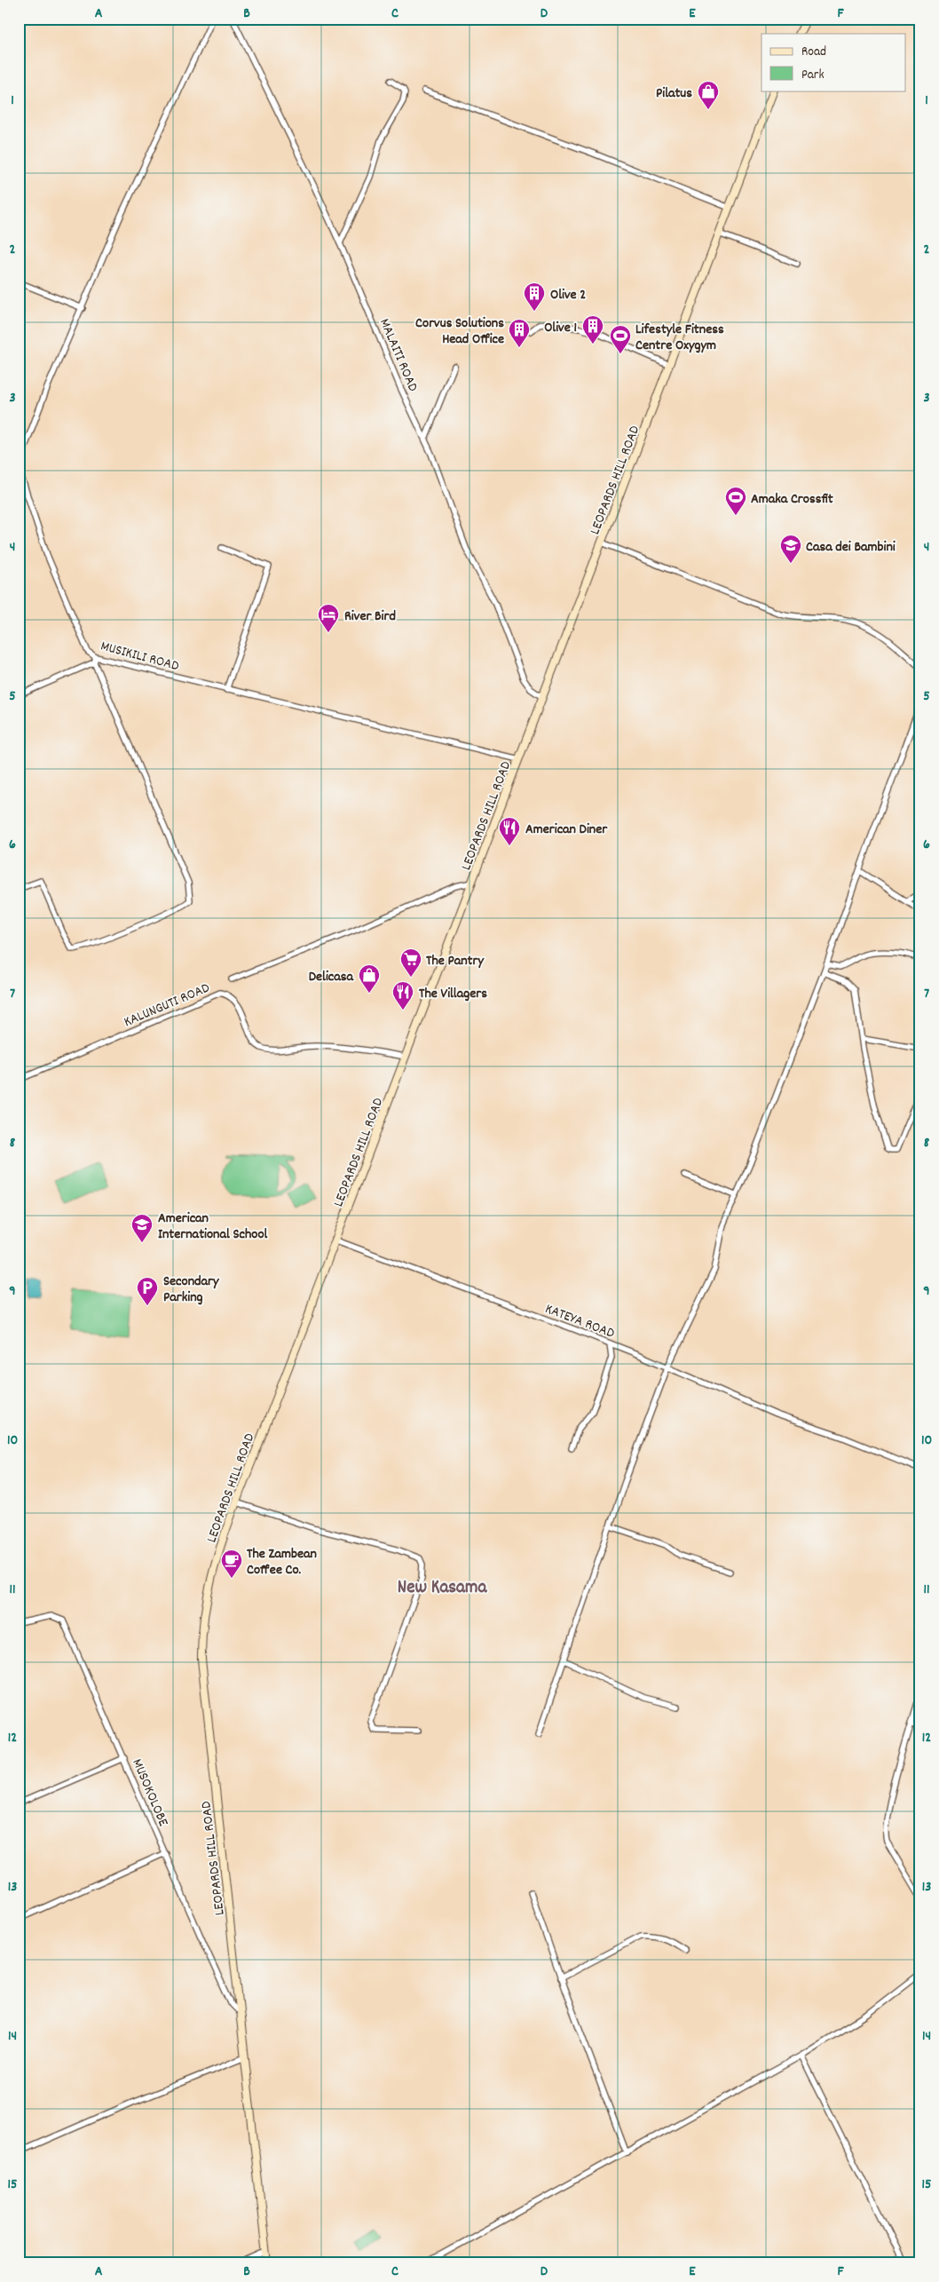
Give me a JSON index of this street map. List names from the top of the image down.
{
  "streets": {
    "main road": ["LEOPARDS HILL ROAD"],
    "street": [
      "MALAITI ROAD",
      "MUSIKILI ROAD",
      "KALUNGUTI ROAD",
      "KATEYA ROAD",
      "MUSOKOLOBE"
    ]
  },
  "crossings": [
    ["MALAITI ROAD", "LEOPARDS HILL ROAD"],
    ["LEOPARDS HILL ROAD", "MUSIKILI ROAD"],
    ["LEOPARDS HILL ROAD", "KALUNGUTI ROAD"],
    ["LEOPARDS HILL ROAD", "KATEYA ROAD"],
    ["LEOPARDS HILL ROAD", "MUSOKOLOBE"]
  ],
  "districts": ["New Kasama"],
  "places": {
    "shop": ["Pilatus", "Delicasa"],
    "building": ["Olive 2", "Olive 1", "Corvus Solutions Head Office"],
    "sports": ["Lifestyle Fitness Centre Oxygym", "Amaka Crossfit"],
    "school or university": ["Casa dei Bambini", "American International School"],
    "hotel": ["River Bird"],
    "restaurant": ["American Diner", "The Villagers"],
    "supermarket": ["The Pantry"],
    "parking": ["Secondary Parking"],
    "cafe": ["The Zambean Coffee Co."]
  },
  "legend": ["Road", "Park"],
  "grid": {
    "columns": [
      "A",
      "B",
      "C",
      "D",
      "E",
      "F"
    ],
    "rows": [
      "1",
      "2",
      "3",
      "4",
      "5",
      "6",
      "7",
      "8",
      "9",
      "10",
      "11",
      "12",
      "13",
      "14",
      "15"
    ]
  }
}
